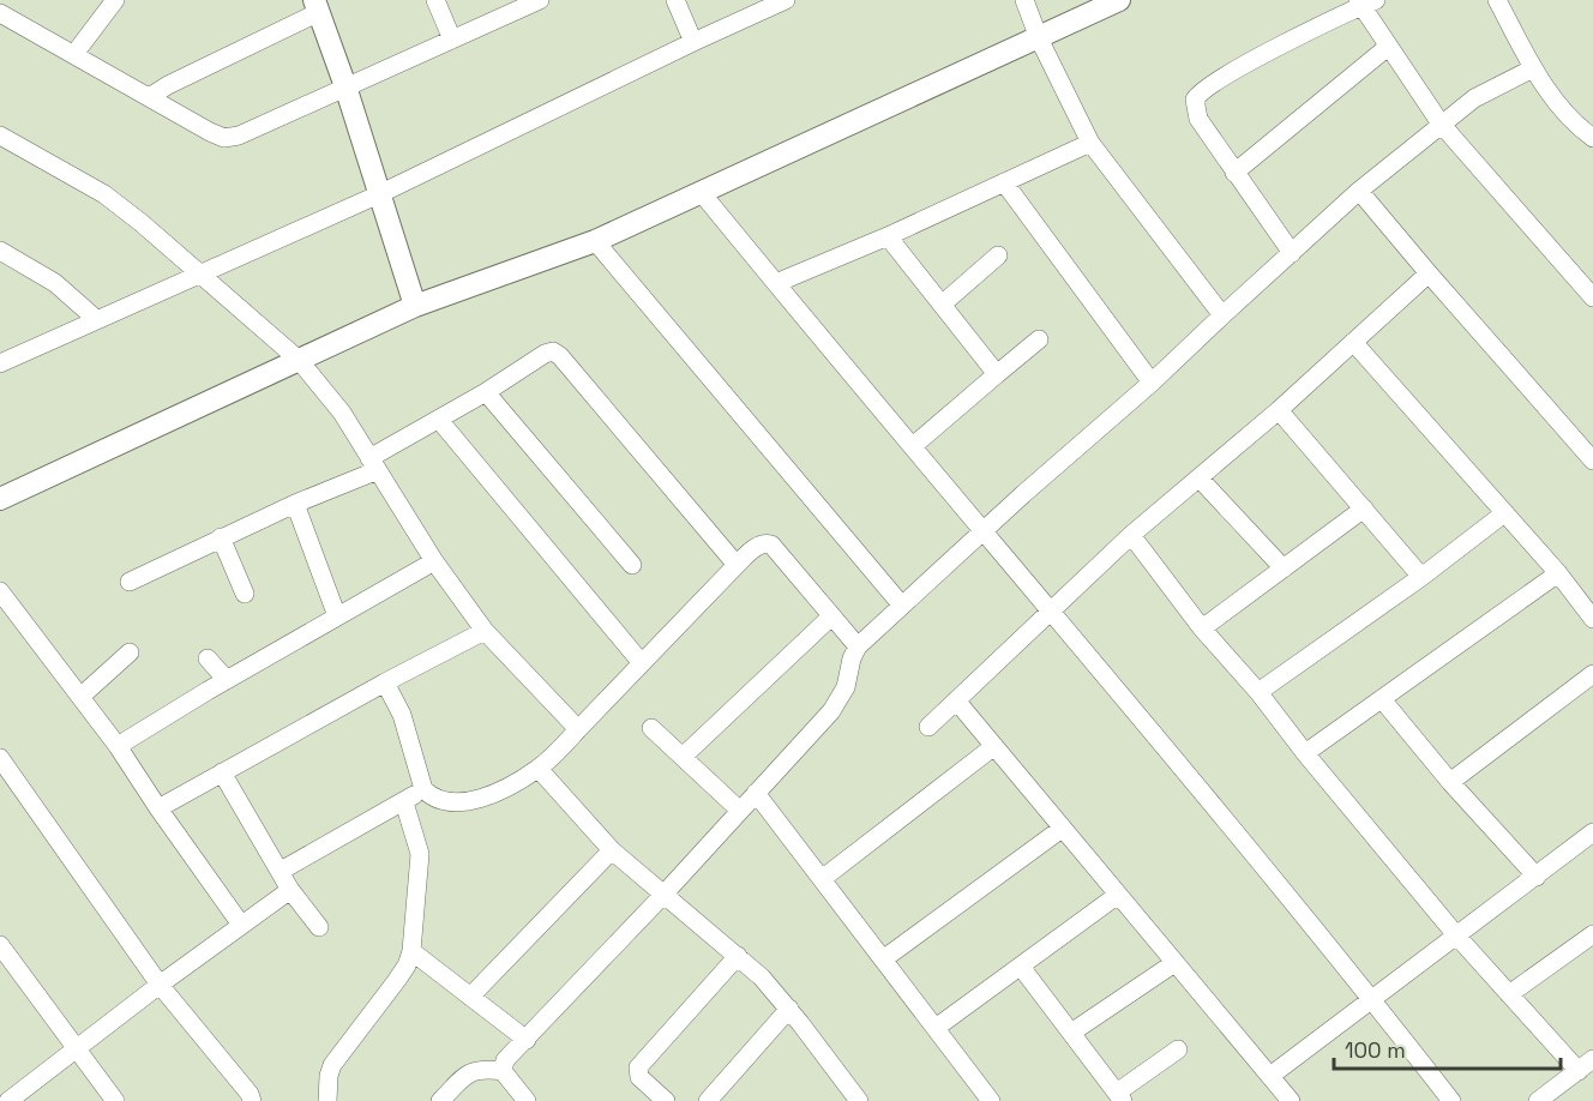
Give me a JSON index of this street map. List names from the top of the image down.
{
  "scale_bar": "100 m"
}
